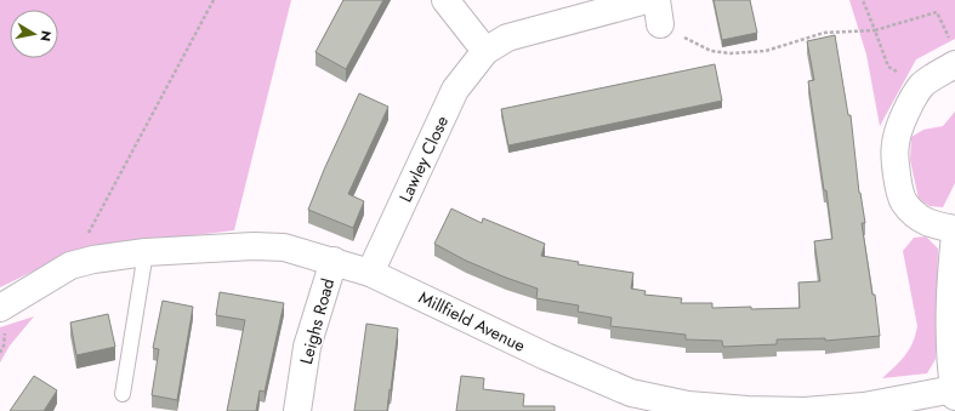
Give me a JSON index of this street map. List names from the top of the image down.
{
  "streets": {
    "street": ["Lawley Close", "Leighs Road", "Millfield Avenue"]
  },
  "crossings": [
    ["Lawley Close", "Millfield Avenue"],
    ["Leighs Road", "Millfield Avenue"]
  ],
  "north": "right"
}
